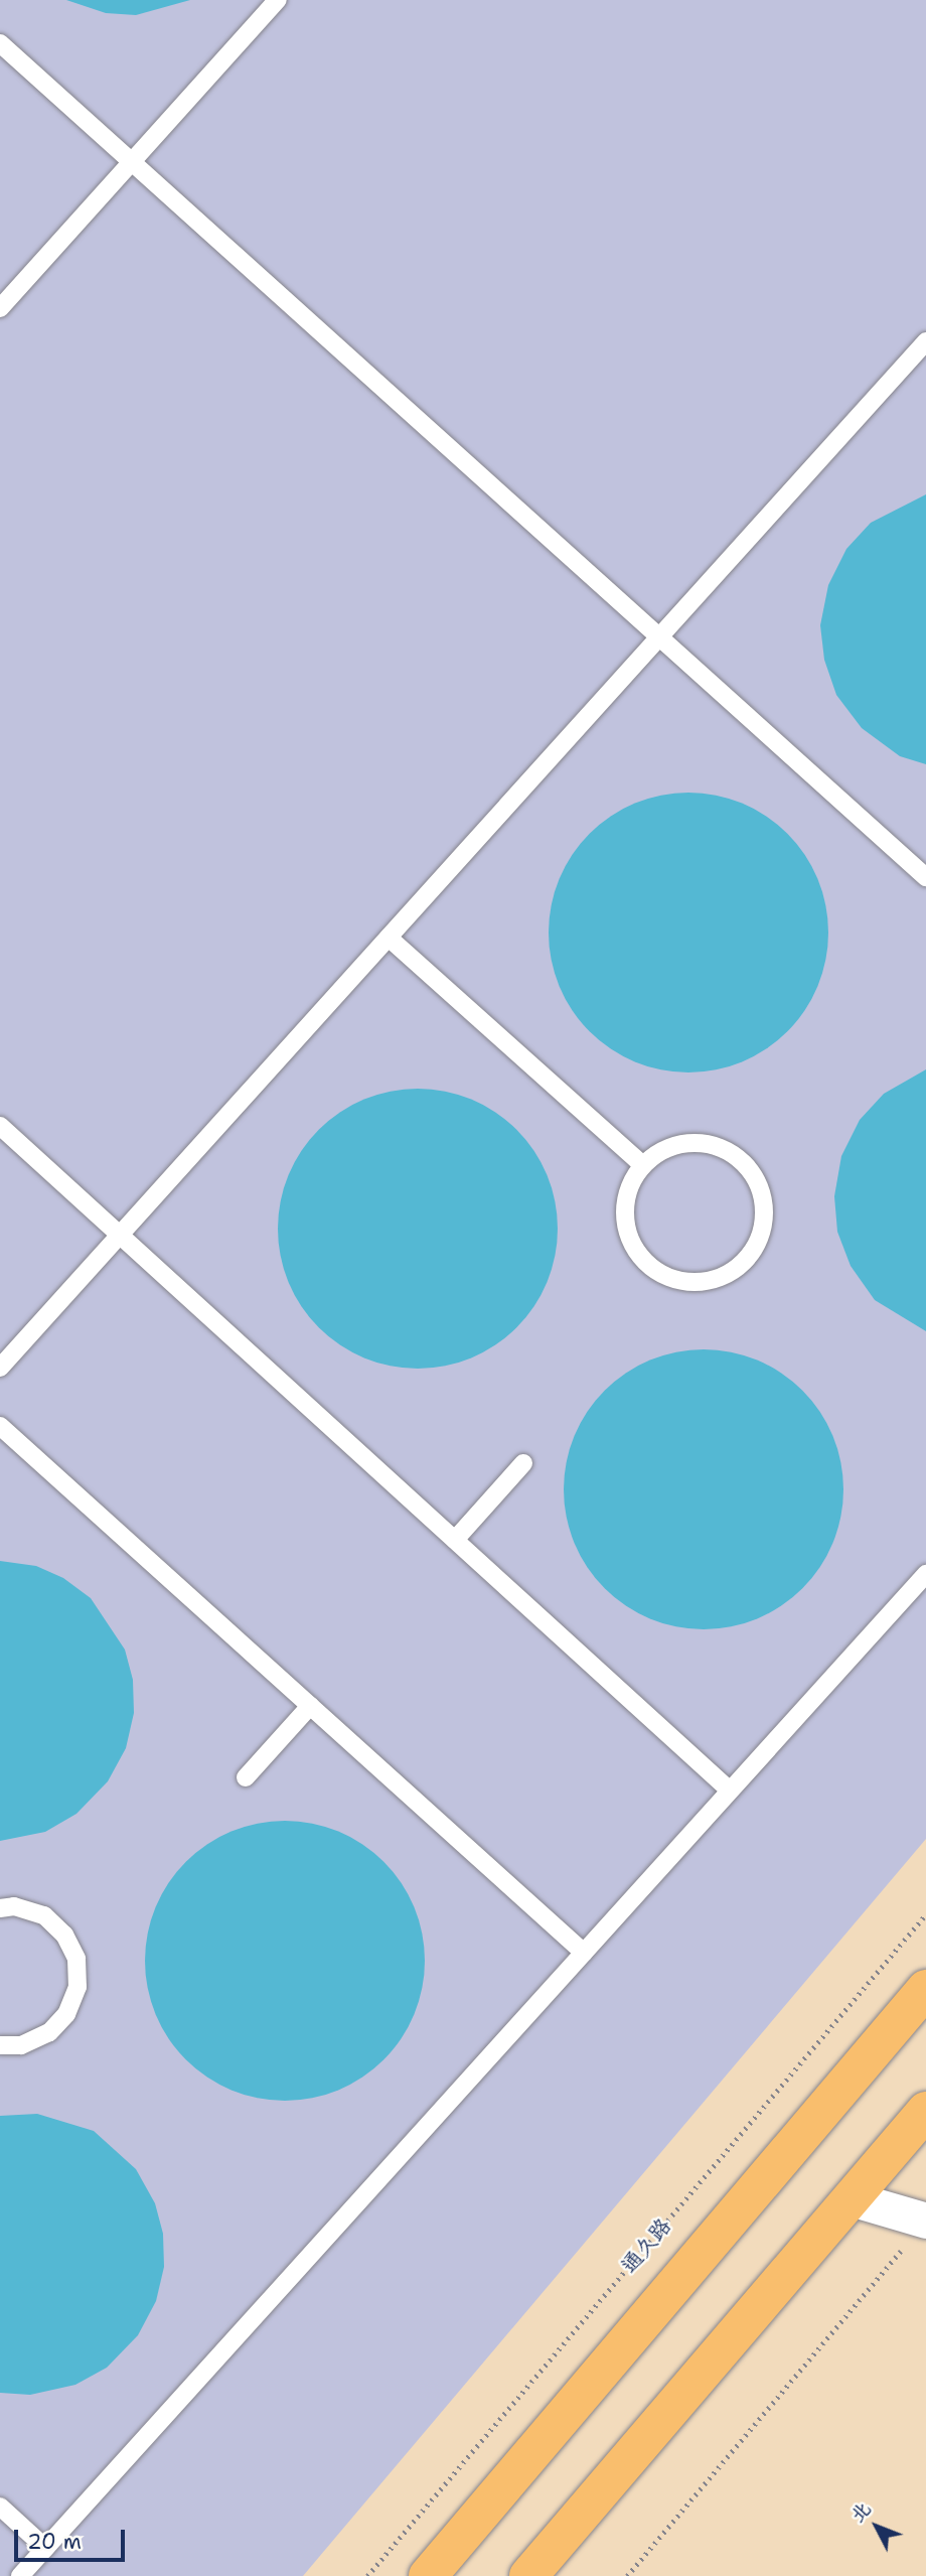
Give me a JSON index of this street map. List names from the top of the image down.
{
  "streets": {
    "path": ["通久路"]
  },
  "scale_bar": "20 m",
  "north": "top left"
}
